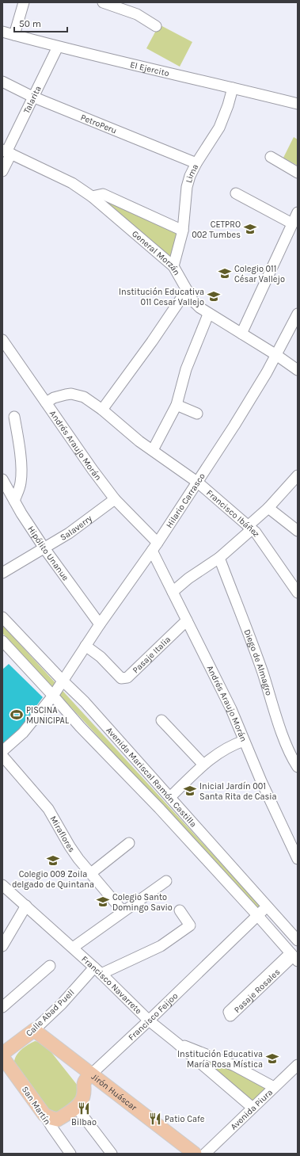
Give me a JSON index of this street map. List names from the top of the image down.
{
  "streets": {
    "main road": [
      "Calle Abad Puell",
      "Francisco Feijoo",
      "Jirón Huáscar",
      "San Martín"
    ],
    "street": [
      "El Ejercito",
      "Talarita",
      "PetroPeru",
      "Lima",
      "General Morzán",
      "Andrés Araujo Morán",
      "Hilario Carrasco",
      "Francisco Ibáñez",
      "Salaverry",
      "Hipólito Unanue",
      "Pasaje Italia",
      "Diego de Almagro",
      "Avenida Mariscal Ramón Castilla",
      "Miraflores",
      "Francisco Navarrete",
      "Pasaje Rosales",
      "Avenida Piura"
    ]
  },
  "crossings": [
    ["El Ejercito", "Talarita"],
    ["El Ejercito", "Lima"],
    ["Talarita", "PetroPeru"],
    ["Talarita", "General Morzán"],
    ["PetroPeru", "Lima"],
    ["Lima", "General Morzán"],
    ["General Morzán", "Hilario Carrasco"],
    ["Andrés Araujo Morán", "Hilario Carrasco"],
    ["Andrés Araujo Morán", "Francisco Ibáñez"],
    ["Andrés Araujo Morán", "Salaverry"],
    ["Andrés Araujo Morán", "Pasaje Italia"],
    ["Hilario Carrasco", "Francisco Ibáñez"],
    ["Hilario Carrasco", "Hipólito Unanue"],
    ["Hilario Carrasco", "Pasaje Italia"],
    ["Hilario Carrasco", "Avenida Mariscal Ramón Castilla"],
    ["Salaverry", "Hipólito Unanue"],
    ["Avenida Mariscal Ramón Castilla", "Pasaje Rosales"],
    ["Avenida Mariscal Ramón Castilla", "Francisco Feijoo"],
    ["Francisco Navarrete", "Calle Abad Puell"],
    ["Francisco Navarrete", "Francisco Feijoo"],
    ["Francisco Navarrete", "Avenida Piura"],
    ["Calle Abad Puell", "Jirón Huáscar"],
    ["Francisco Feijoo", "Jirón Huáscar"],
    ["Francisco Feijoo", "San Martín"]
  ],
  "places": {
    "school or university": [
      "CETPRO 002 Tumbes",
      "Colegio 011 César Vallejo",
      "Institución Educativa 011 Cesar Vallejo",
      "Inicial Jardín 001 Santa Rita de Casia",
      "Colegio 009 Zoila delgado de Quintana",
      "Colegio Santo Domingo Savio",
      "Institución Educativa María Rosa Mística"
    ],
    "sports": ["PISCINA MUNICIPAL"],
    "restaurant": ["Bilbao", "Patio Cafe"]
  },
  "scale_bar": "50 m"
}
